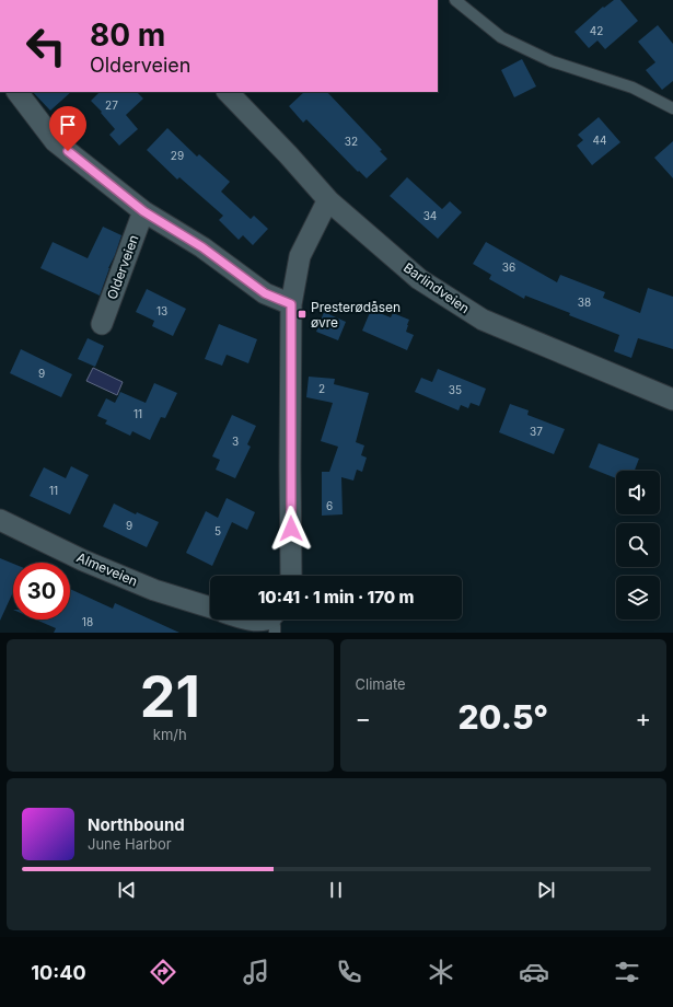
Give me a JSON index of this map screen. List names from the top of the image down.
{
  "streets": {
    "street": ["Olderveien", "Barlindveien", "Almeveien"]
  },
  "places": {
    "transit": ["Presterødåsen øvre"]
  },
  "house_numbers": [
    "42",
    "27",
    "44",
    "32",
    "29",
    "34",
    "36",
    "38",
    "13",
    "9",
    "2",
    "35",
    "11",
    "37",
    "3",
    "11",
    "6",
    "9",
    "5",
    "18"
  ],
  "page": {
    "turn": ["80 m", "Olderveien"],
    "limit": "30",
    "trip": "10:41 · 1 min · 170 m",
    "tile": [
      ["21", "km/h"],
      "Climate"
    ],
    "heat": ["−", "20.5°", "+"],
    "song": ["Northbound", "June Harbor"],
    "tabs": "10:40"
  }
}
